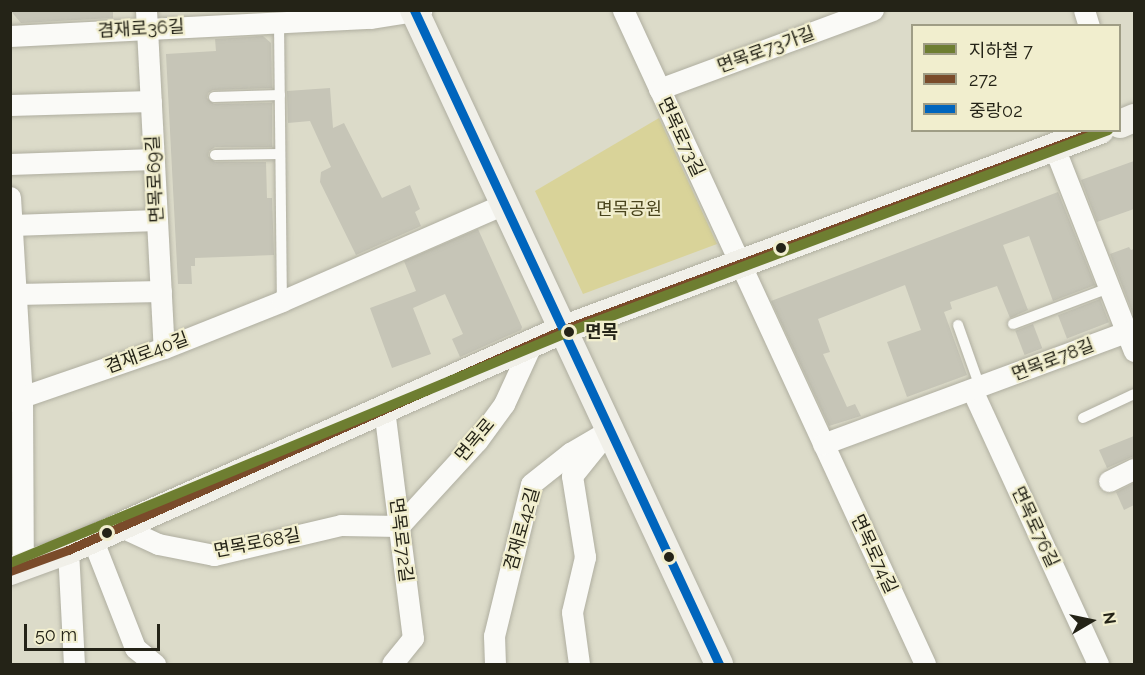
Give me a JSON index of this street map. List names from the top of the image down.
{
  "streets": {
    "street": [
      "겸재로36길",
      "면목로73가길",
      "면목로73길",
      "면목로69길",
      "겸재로40길",
      "면목로78길",
      "면목로",
      "면목로76길",
      "겸재로42길",
      "면목로72길",
      "면목로68길",
      "면목로74길"
    ]
  },
  "crossings": [
    ["겸재로36길", "면목로69길"],
    ["면목로73가길", "면목로73길"],
    ["면목로73길", "면목로74길"],
    ["면목로69길", "겸재로40길"],
    ["면목로78길", "면목로76길"],
    ["면목로", "면목로72길"],
    ["면목로", "면목로68길"],
    ["면목로72길", "면목로68길"]
  ],
  "parks": ["면목공원"],
  "places": ["면목"],
  "lines": ["transit line 중랑02", "metro line 7", "transit line 272"],
  "legend": ["지하철 7", "272", "중랑02"],
  "scale_bar": "50 m",
  "north": "right"
}
